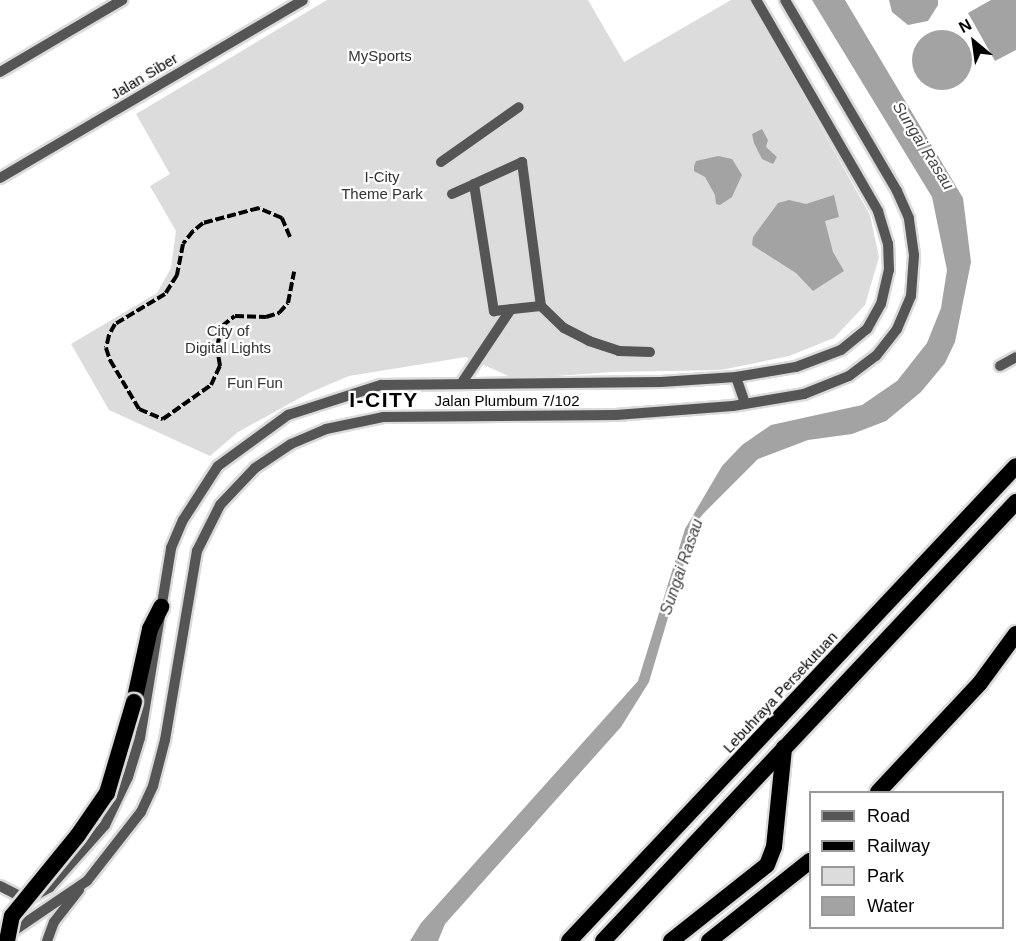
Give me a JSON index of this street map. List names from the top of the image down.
{
  "streets": {
    "highway": ["Lebuhraya Persekutuan"],
    "street": ["Jalan Siber", "Jalan Plumbum 7/102"]
  },
  "districts": ["I-CITY"],
  "water": ["Sungai Rasau"],
  "parks": [
    "MySports",
    "I-City Theme Park",
    "City of Digital Lights",
    "Fun Fun"
  ],
  "legend": [
    "Road",
    "Railway",
    "Park",
    "Water"
  ],
  "north": "top left"
}
